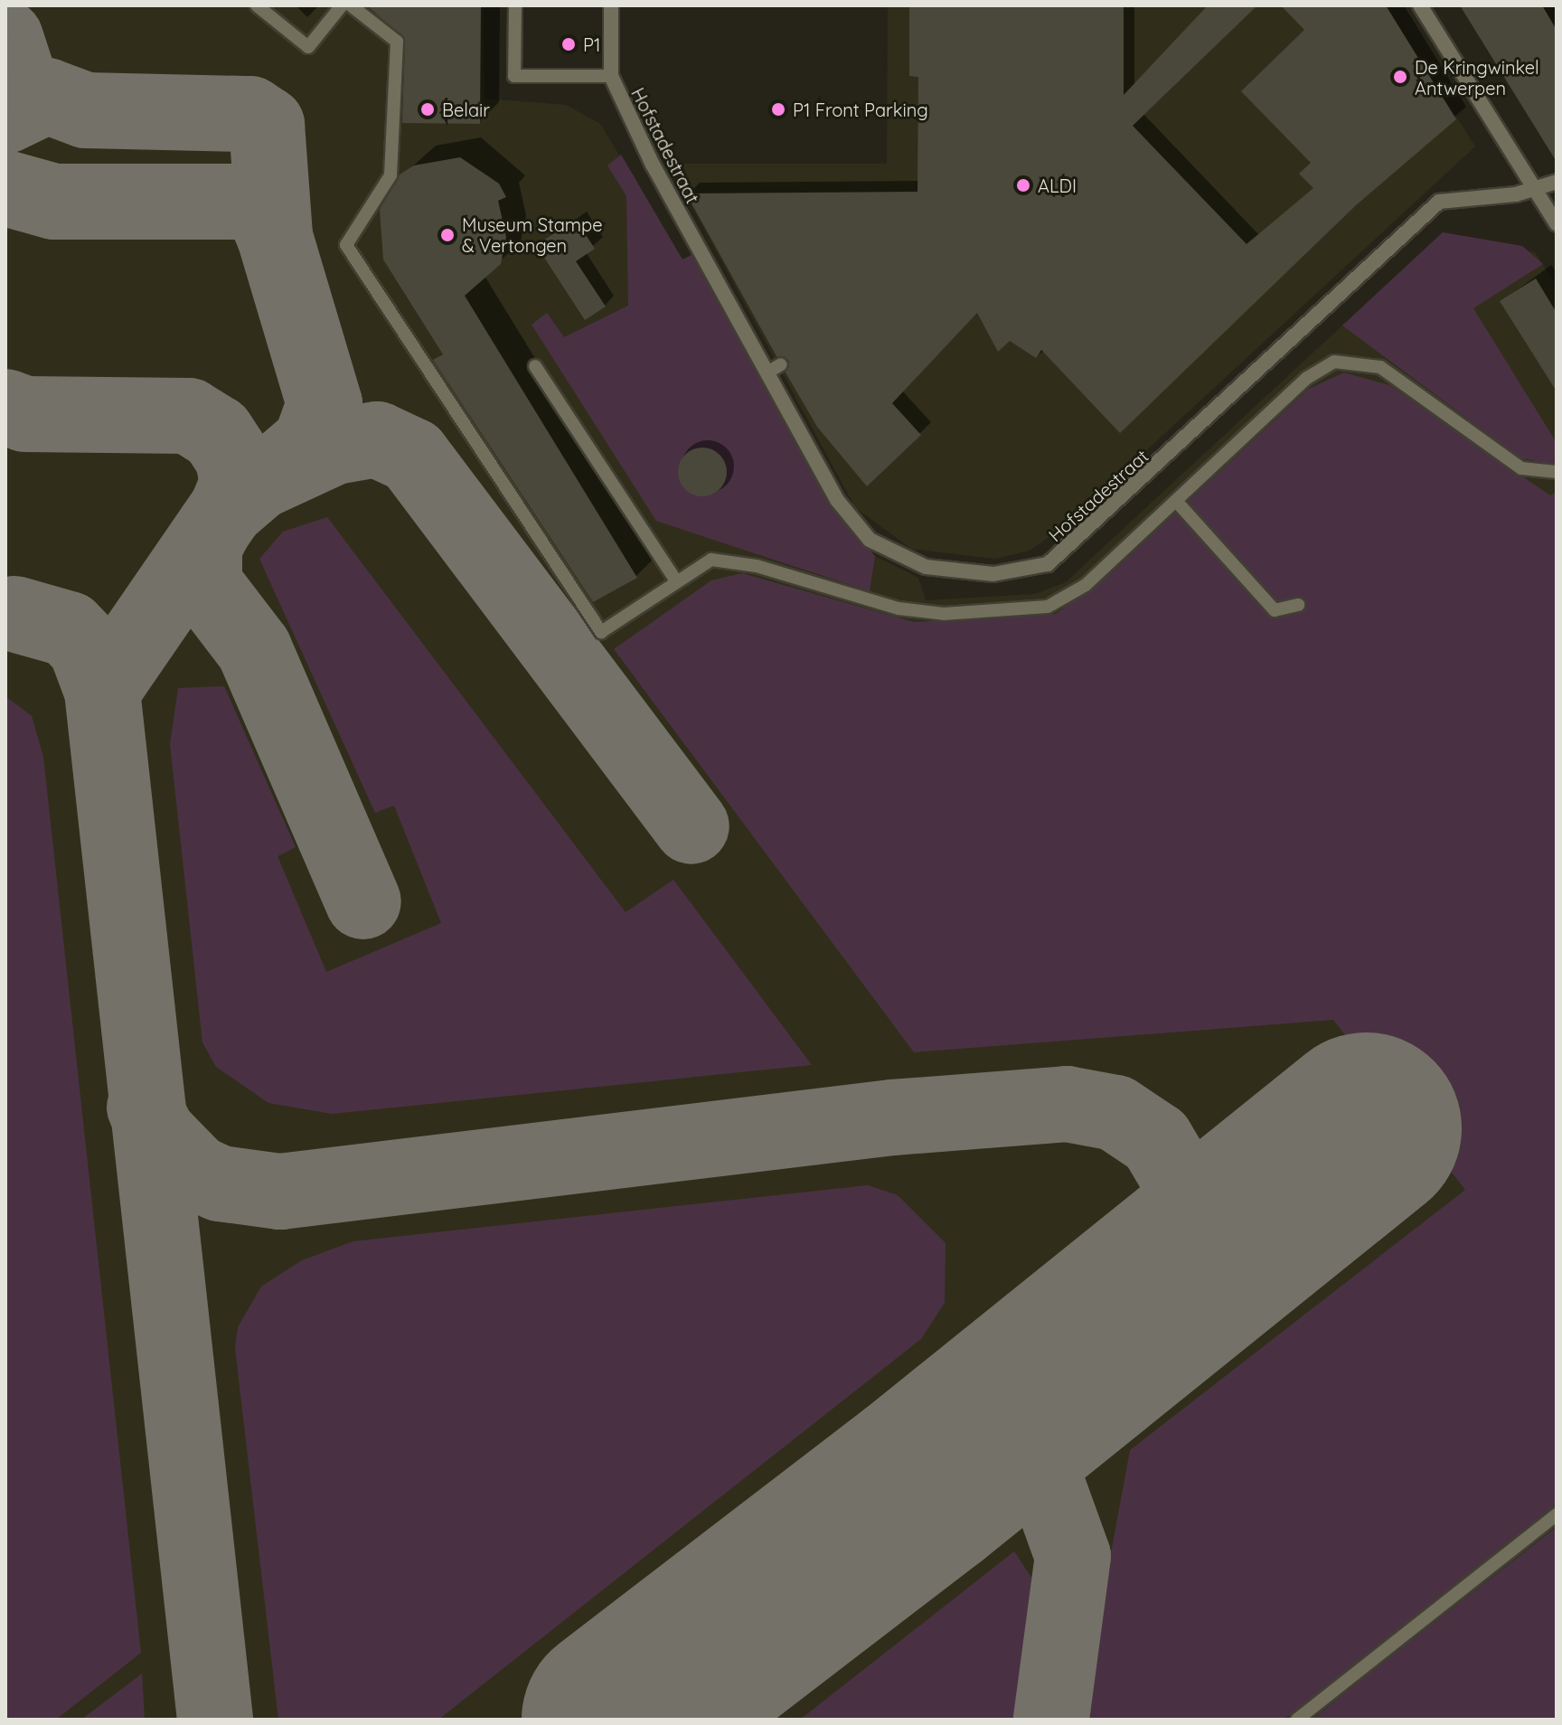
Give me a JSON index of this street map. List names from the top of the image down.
{
  "streets": {
    "street": ["Hofstadestraat"]
  },
  "places": [
    "P1",
    "De Kringwinkel Antwerpen",
    "Belair",
    "P1 Front Parking",
    "ALDI",
    "Museum Stampe & Vertongen"
  ]
}
